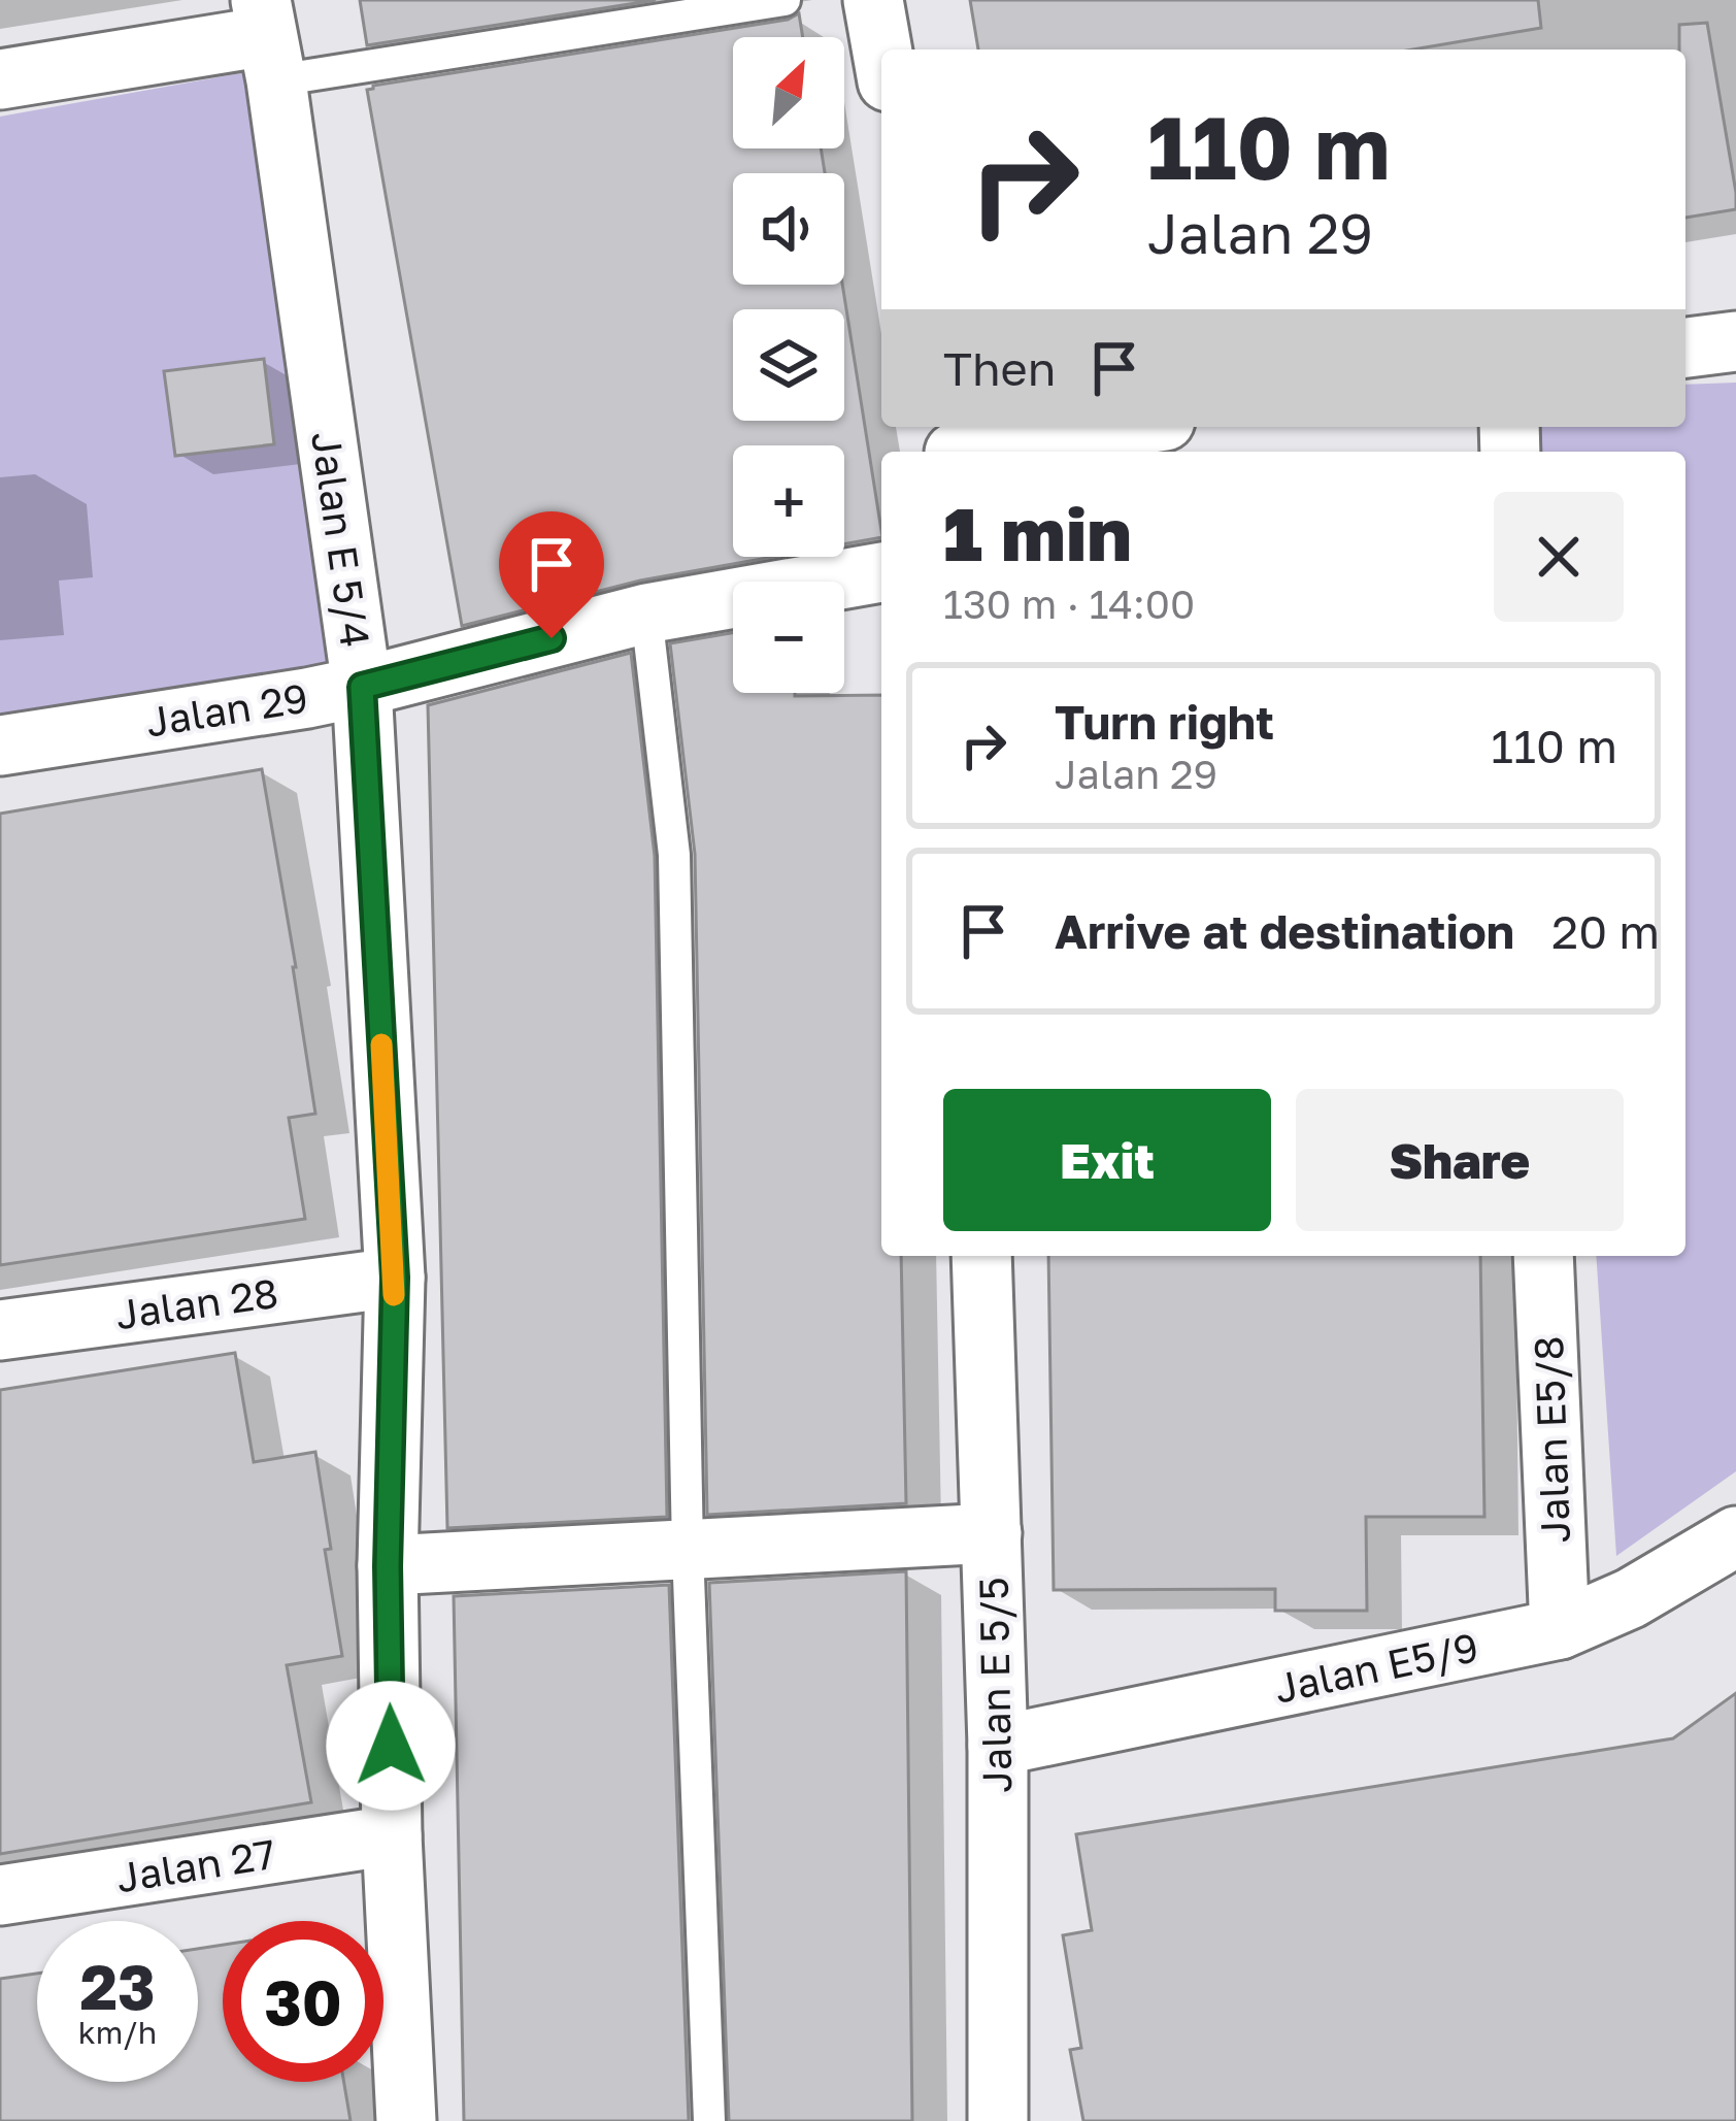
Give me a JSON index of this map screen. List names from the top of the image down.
{
  "streets": {
    "street": [
      "Jalan E 5/4",
      "Jalan 29",
      "Jalan 28",
      "Jalan E5/8",
      "Jalan E5/9",
      "Jalan E 5/5",
      "Jalan 27"
    ]
  },
  "crossings": [
    ["Jalan E 5/4", "Jalan 29"],
    ["Jalan E 5/4", "Jalan 28"],
    ["Jalan E 5/4", "Jalan 27"],
    ["Jalan E5/8", "Jalan E5/9"],
    ["Jalan E5/9", "Jalan E 5/5"]
  ],
  "north": "top right",
  "page": {
    "map_buttons": ["+", "−"],
    "turn": ["110 m", "Jalan 29"],
    "then": "Then",
    "heading": ["1 min", "130 m · 14:00"],
    "list": [
      {
        "name": "Turn right",
        "note": "Jalan 29",
        "value": "110 m"
      },
      {
        "name": "Arrive at destination",
        "value": "20 m"
      }
    ],
    "buttons": ["Exit", "Share"],
    "speed": "23 km/h",
    "limit": "30"
  }
}
